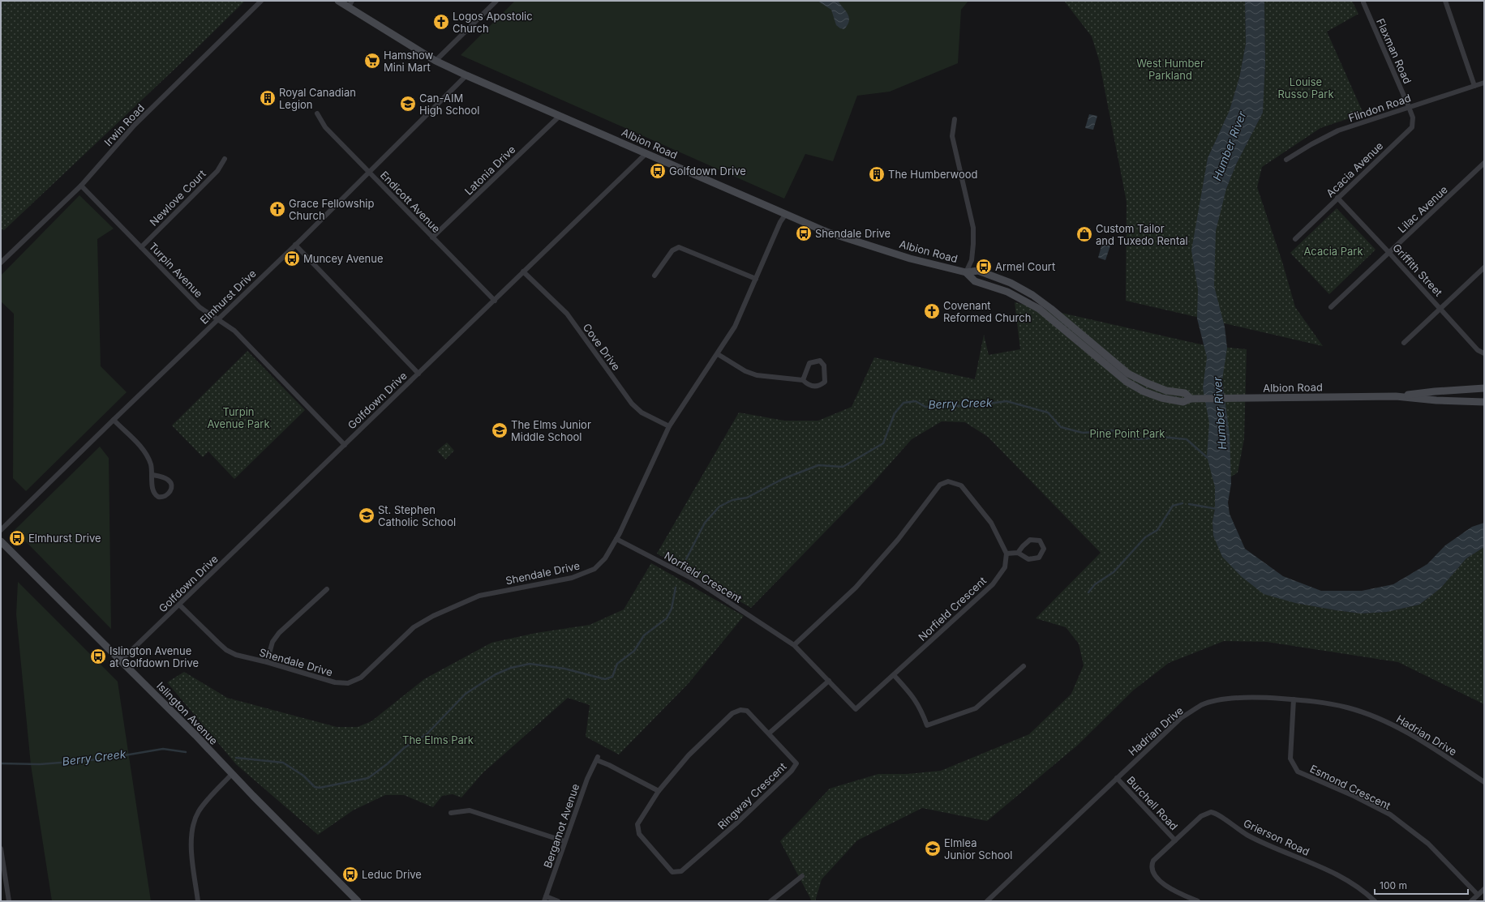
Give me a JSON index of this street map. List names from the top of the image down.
{
  "streets": {
    "main road": ["Albion Road", "Islington Avenue"],
    "street": [
      "Flaxman Road",
      "Flindon Road",
      "Irwin Road",
      "Acacia Avenue",
      "Latonia Drive",
      "Newlove Court",
      "Endicott Avenue",
      "Lilac Avenue",
      "Turpin Avenue",
      "Griffith Street",
      "Elmhurst Drive",
      "Cove Drive",
      "Golfdown Drive",
      "Shendale Drive",
      "Norfield Crescent",
      "Hadrian Drive",
      "Esmond Crescent",
      "Ringway Crescent",
      "Burchell Road",
      "Bergamot Avenue",
      "Grierson Road"
    ]
  },
  "crossings": [
    ["Flaxman Road", "Flindon Road"],
    ["Flaxman Road", "Acacia Avenue"],
    ["Flindon Road", "Acacia Avenue"],
    ["Irwin Road", "Turpin Avenue"],
    ["Albion Road", "Latonia Drive"],
    ["Albion Road", "Elmhurst Drive"],
    ["Albion Road", "Golfdown Drive"],
    ["Albion Road", "Shendale Drive"],
    ["Acacia Avenue", "Griffith Street"],
    ["Latonia Drive", "Endicott Avenue"],
    ["Newlove Court", "Turpin Avenue"],
    ["Endicott Avenue", "Elmhurst Drive"],
    ["Endicott Avenue", "Golfdown Drive"],
    ["Lilac Avenue", "Griffith Street"],
    ["Turpin Avenue", "Elmhurst Drive"],
    ["Turpin Avenue", "Golfdown Drive"],
    ["Cove Drive", "Golfdown Drive"],
    ["Cove Drive", "Shendale Drive"],
    ["Golfdown Drive", "Shendale Drive"],
    ["Golfdown Drive", "Islington Avenue"],
    ["Shendale Drive", "Norfield Crescent"],
    ["Hadrian Drive", "Esmond Crescent"],
    ["Hadrian Drive", "Burchell Road"],
    ["Ringway Crescent", "Bergamot Avenue"],
    ["Burchell Road", "Grierson Road"]
  ],
  "water": ["Humber River", "Berry Creek"],
  "parks": [
    "West Humber Parkland",
    "Louise Russo Park",
    "Acacia Park",
    "Turpin Avenue Park",
    "Pine Point Park",
    "The Elms Park"
  ],
  "places": {
    "church": ["Logos Apostolic Church", "Grace Fellowship Church", "Covenant Reformed Church"],
    "supermarket": ["Hamshow Mini Mart"],
    "building": ["Royal Canadian Legion", "The Humberwood"],
    "school or university": [
      "Can-AIM High School",
      "The Elms Junior Middle School",
      "St. Stephen Catholic School",
      "Elmlea Junior School"
    ],
    "bus stop": [
      "Golfdown Drive",
      "Shendale Drive",
      "Muncey Avenue",
      "Armel Court",
      "Elmhurst Drive",
      "Islington Avenue at Golfdown Drive",
      "Leduc Drive"
    ],
    "shop": ["Custom Tailor and Tuxedo Rental"]
  },
  "scale_bar": "100 m"
}
